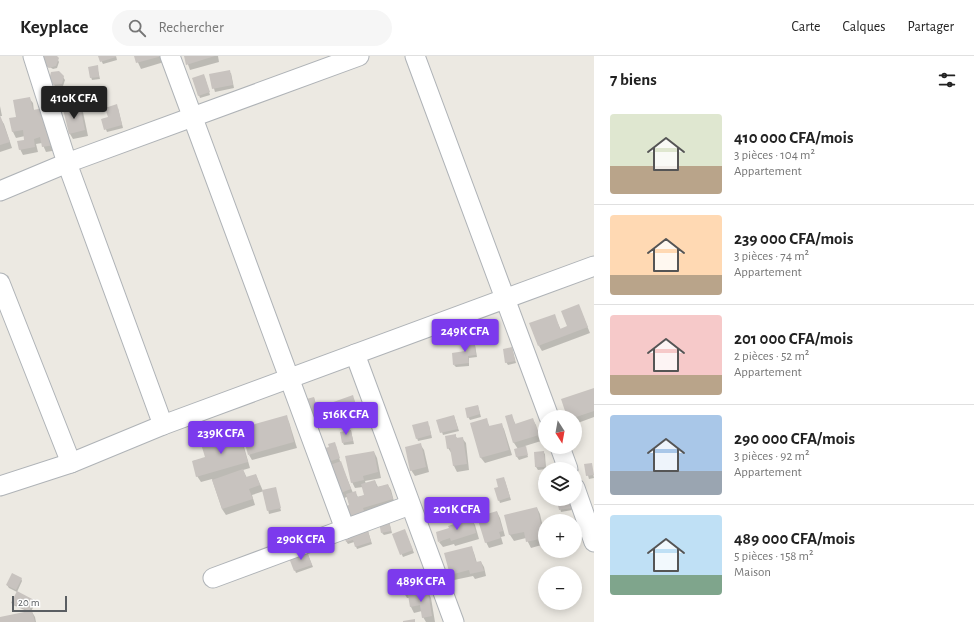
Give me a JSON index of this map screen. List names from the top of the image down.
{
  "scale_bar": "20 m",
  "north": "bottom",
  "page": {
    "header": "Keyplace",
    "search": "Rechercher",
    "nav": ["Carte", "Calques", "Partager"],
    "heading": "7 biens",
    "price": [
      "410K CFA",
      "249K CFA",
      "516K CFA",
      "239K CFA",
      "201K CFA",
      "290K CFA",
      "489K CFA"
    ],
    "list": [
      {
        "name": "410 000 CFA/mois",
        "note": "3 pièces · 104 m² · Appartement"
      },
      {
        "name": "239 000 CFA/mois",
        "note": "3 pièces · 74 m² · Appartement"
      },
      {
        "name": "201 000 CFA/mois",
        "note": "2 pièces · 52 m² · Appartement"
      },
      {
        "name": "290 000 CFA/mois",
        "note": "3 pièces · 92 m² · Appartement"
      },
      {
        "name": "489 000 CFA/mois",
        "note": "5 pièces · 158 m² · Maison"
      }
    ],
    "map_buttons": ["+", "−"],
    "scale": "20 m"
  }
}
